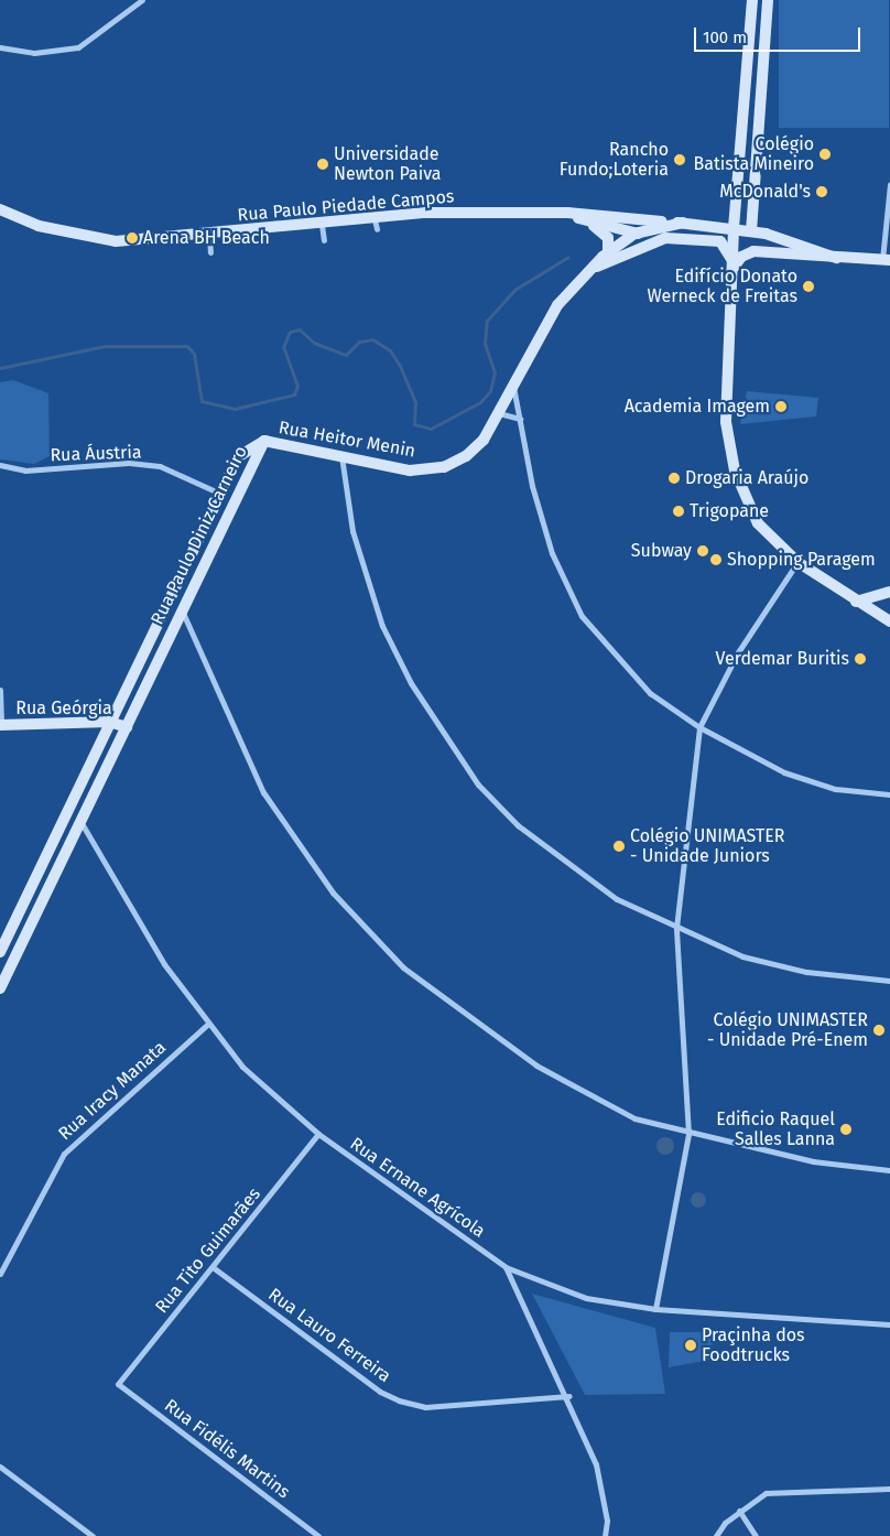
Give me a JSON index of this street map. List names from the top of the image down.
{
  "streets": {
    "street": [
      "Rua Paulo Piedade Campos",
      "Rua Heitor Menin",
      "Rua Áustria",
      "Rua Paulo Diniz Carneiro",
      "Rua Geórgia",
      "Rua Iracy Manata",
      "Rua Ernane Agrícola",
      "Rua Tito Guimarães",
      "Rua Lauro Ferreira",
      "Rua Fidélis Martins"
    ]
  },
  "crossings": [
    ["Rua Paulo Piedade Campos", "Rua Heitor Menin"],
    ["Rua Heitor Menin", "Rua Paulo Diniz Carneiro"],
    ["Rua Áustria", "Rua Paulo Diniz Carneiro"],
    ["Rua Paulo Diniz Carneiro", "Rua Geórgia"],
    ["Rua Paulo Diniz Carneiro", "Rua Ernane Agrícola"],
    ["Rua Iracy Manata", "Rua Ernane Agrícola"],
    ["Rua Ernane Agrícola", "Rua Tito Guimarães"],
    ["Rua Tito Guimarães", "Rua Lauro Ferreira"],
    ["Rua Tito Guimarães", "Rua Fidélis Martins"]
  ],
  "places": [
    "Colégio Batista Mineiro",
    "Rancho Fundo;Loteria",
    "Universidade Newton Paiva",
    "McDonald's",
    "Arena BH Beach",
    "Edifício Donato Werneck de Freitas",
    "Academia Imagem",
    "Drogaria Araújo",
    "Trigopane",
    "Subway",
    "Shopping Paragem",
    "Verdemar Buritis",
    "Colégio UNIMASTER - Unidade Juniors",
    "Colégio UNIMASTER - Unidade Pré-Enem",
    "Edificio Raquel Salles Lanna",
    "Praçinha dos Foodtrucks"
  ],
  "scale_bar": "100 m"
}
